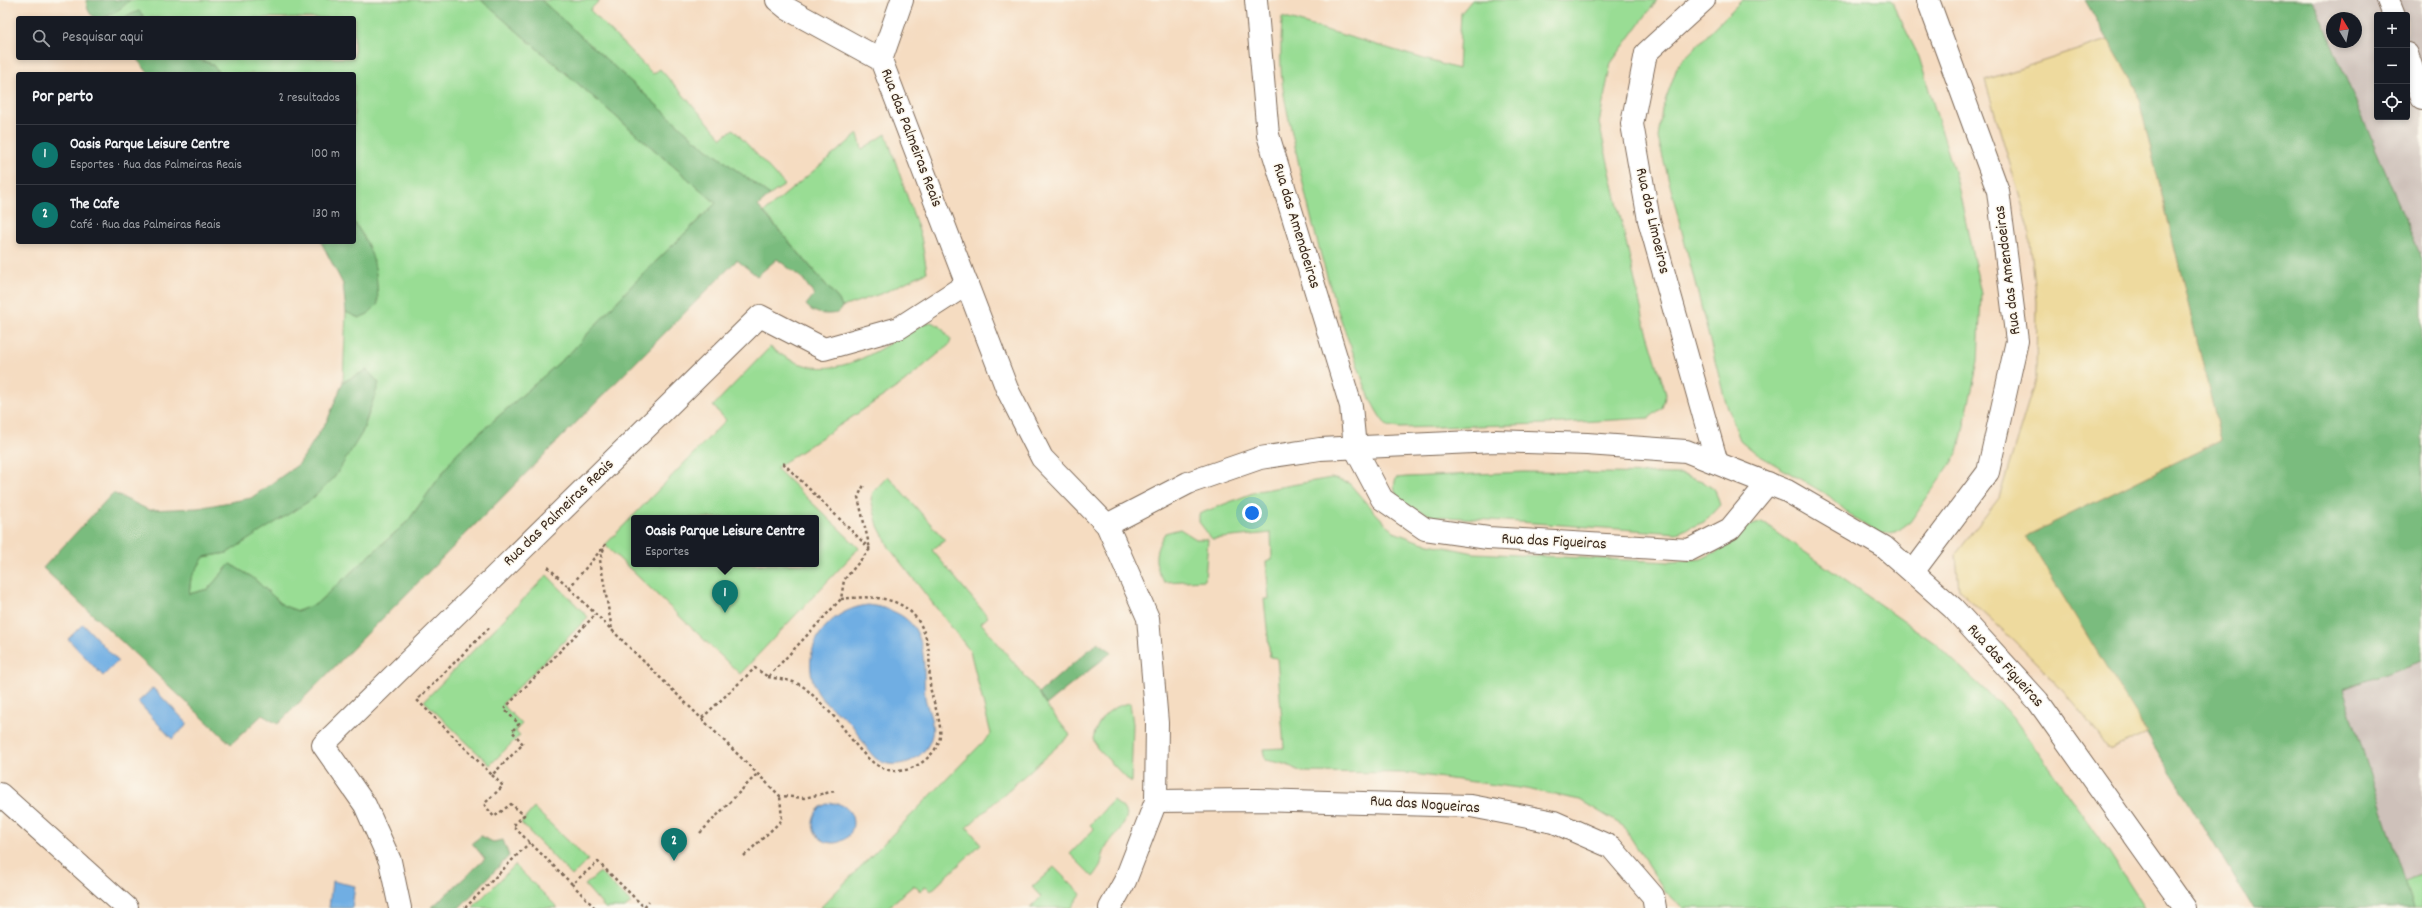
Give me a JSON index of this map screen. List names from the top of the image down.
{
  "streets": {
    "street": [
      "Rua das Palmeiras Reais",
      "Rua dos Limoeiros",
      "Rua das Amendoeiras",
      "Rua das Figueiras",
      "Rua das Nogueiras"
    ]
  },
  "crossings": [
    ["Rua das Palmeiras Reais", "Rua das Figueiras"],
    ["Rua das Palmeiras Reais", "Rua das Nogueiras"],
    ["Rua dos Limoeiros", "Rua das Figueiras"],
    ["Rua das Amendoeiras", "Rua das Figueiras"]
  ],
  "north": "top",
  "page": {
    "map_buttons": ["+", "−"],
    "search": "Pesquisar aqui",
    "heading": ["Por perto", "2 resultados"],
    "list": [
      {
        "mark": "1",
        "name": "Oasis Parque Leisure Centre",
        "note": "Esportes · Rua das Palmeiras Reais",
        "value": "100 m"
      },
      {
        "mark": "2",
        "name": "The Cafe",
        "note": "Café · Rua das Palmeiras Reais",
        "value": "130 m"
      }
    ],
    "popup": ["Oasis Parque Leisure Centre", "Esportes"],
    "pins": ["1", "2"]
  }
}
